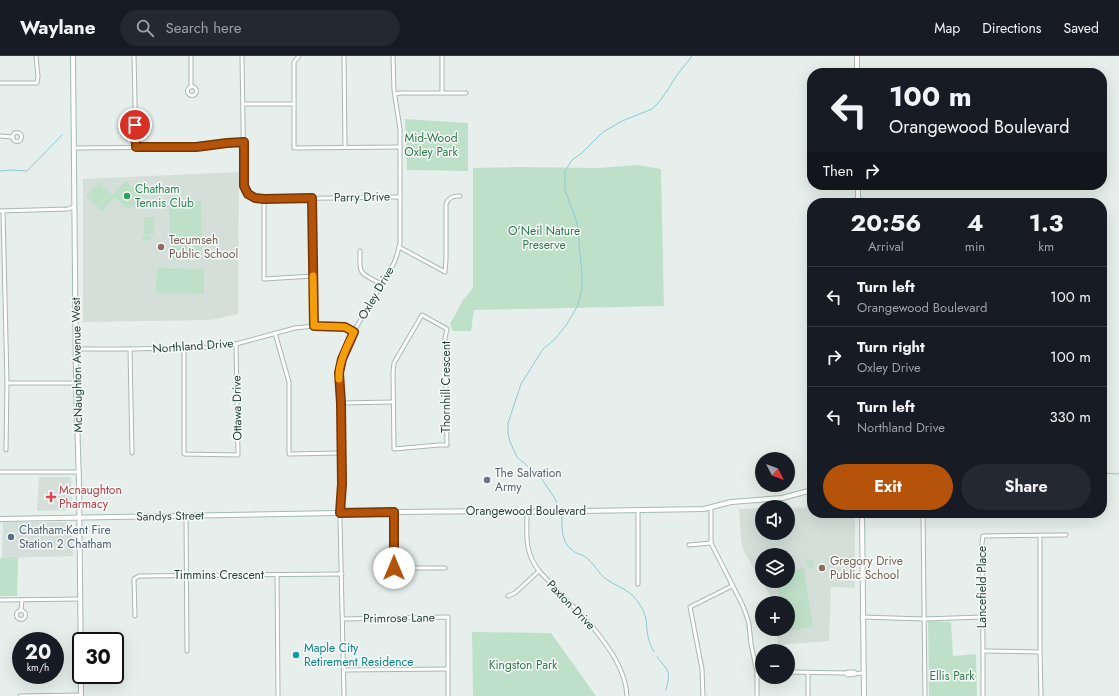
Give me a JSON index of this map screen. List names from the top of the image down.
{
  "streets": {
    "street": [
      "Parry Drive",
      "Oxley Drive",
      "Northland Drive",
      "McNaughton Avenue West",
      "Thornhill Crescent",
      "Ottawa Drive",
      "Orangewood Boulevard",
      "Sandys Street",
      "Timmins Crescent",
      "Lancefield Place",
      "Paxton Drive",
      "Primrose Lane"
    ]
  },
  "crossings": [
    ["Parry Drive", "Oxley Drive"],
    ["Oxley Drive", "Northland Drive"],
    ["Oxley Drive", "Orangewood Boulevard"],
    ["Oxley Drive", "Sandys Street"],
    ["Oxley Drive", "Timmins Crescent"],
    ["Oxley Drive", "Primrose Lane"],
    ["Northland Drive", "McNaughton Avenue West"],
    ["Northland Drive", "Ottawa Drive"],
    ["McNaughton Avenue West", "Sandys Street"],
    ["Orangewood Boulevard", "Sandys Street"],
    ["Orangewood Boulevard", "Paxton Drive"]
  ],
  "parks": [
    "Mid-Wood Oxley Park",
    "O'Neil Nature Preserve",
    "Kingston Park",
    "Ellis Park"
  ],
  "places": {
    "other": [
      "Chatham Tennis Club",
      "Tecumseh Public School",
      "The Salvation Army",
      "Chatham-Kent Fire Station 2 Chatham",
      "Gregory Drive Public School",
      "Maple City Retirement Residence"
    ],
    "health": ["Mcnaughton Pharmacy"]
  },
  "north": "bottom right",
  "page": {
    "header": "Waylane",
    "search": "Search here",
    "nav": ["Map", "Directions", "Saved"],
    "turn": ["100 m", "Orangewood Boulevard"],
    "then": "Then",
    "eta": [
      "20:56",
      "Arrival",
      "4",
      "min",
      "1.3",
      "km"
    ],
    "list": [
      {
        "name": "Turn left",
        "note": "Orangewood Boulevard",
        "value": "100 m"
      },
      {
        "name": "Turn right",
        "note": "Oxley Drive",
        "value": "100 m"
      },
      {
        "name": "Turn left",
        "note": "Northland Drive",
        "value": "330 m"
      }
    ],
    "map_buttons": ["+", "−"],
    "buttons": ["Exit", "Share"],
    "speed": "20 km/h",
    "limit": "30"
  }
}
